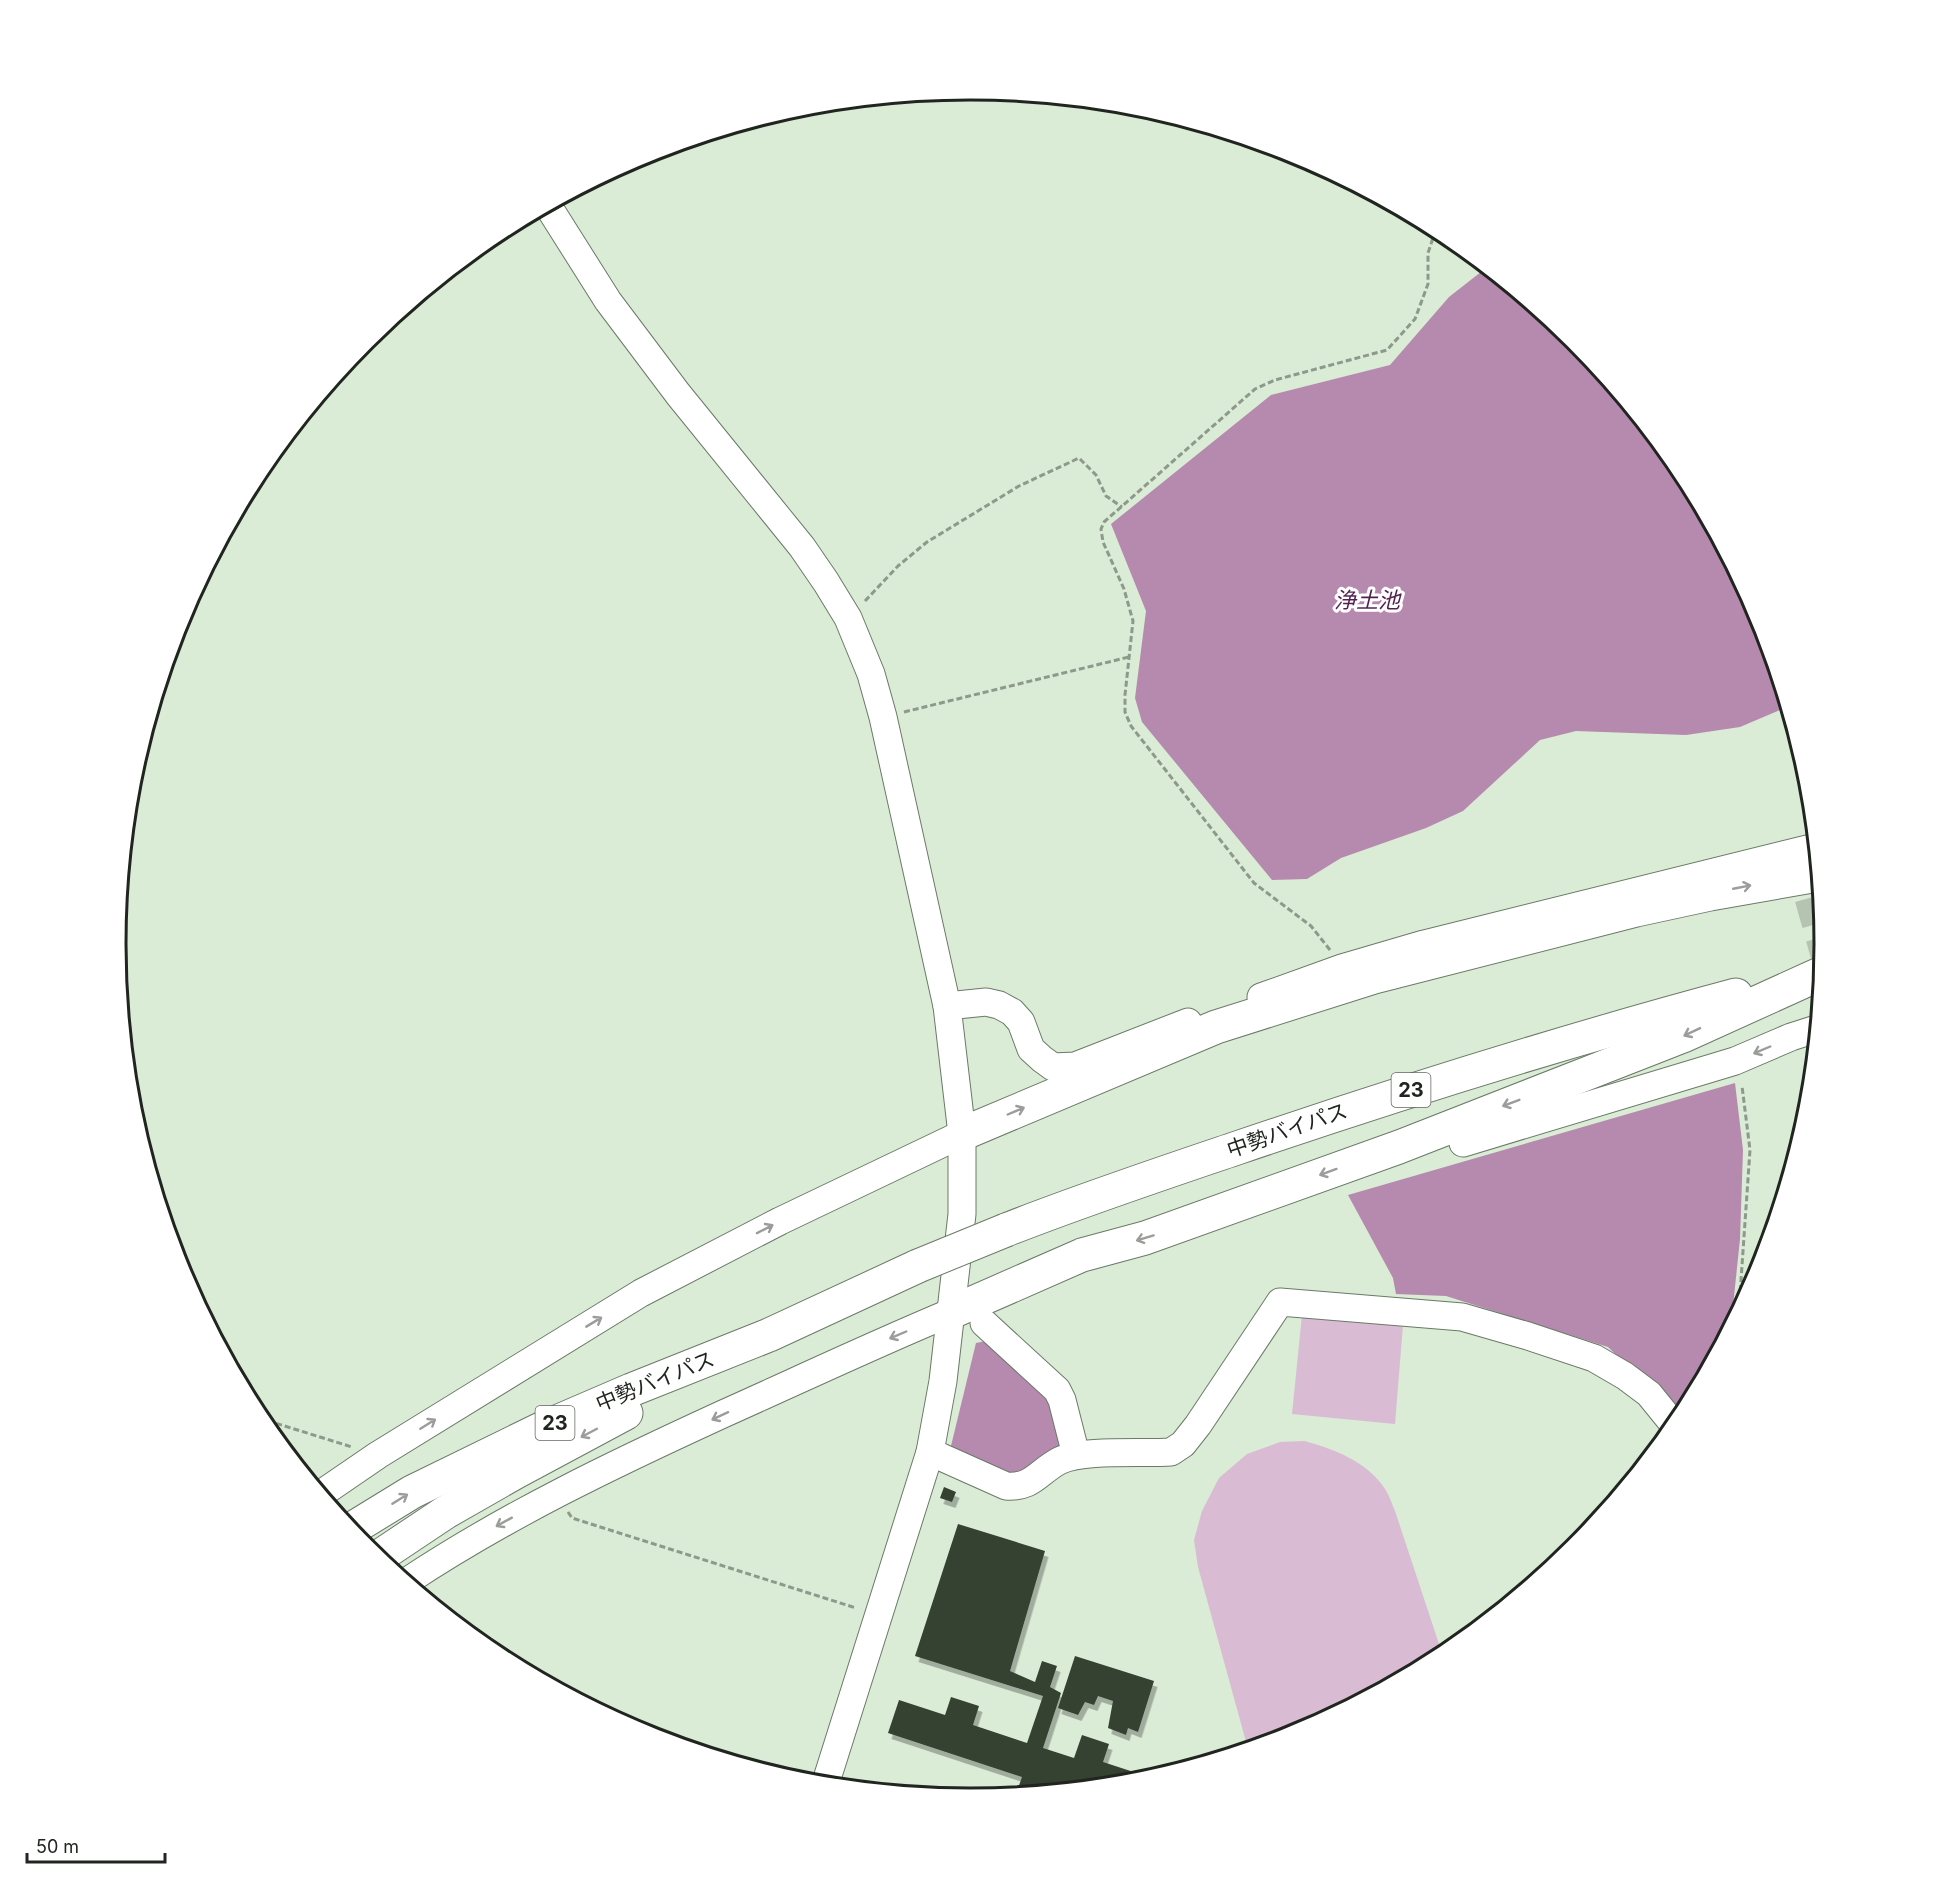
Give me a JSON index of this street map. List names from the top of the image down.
{
  "streets": {
    "highway": ["23", "中勢バイパス"]
  },
  "water": ["浄土池"],
  "scale_bar": "50 m"
}
